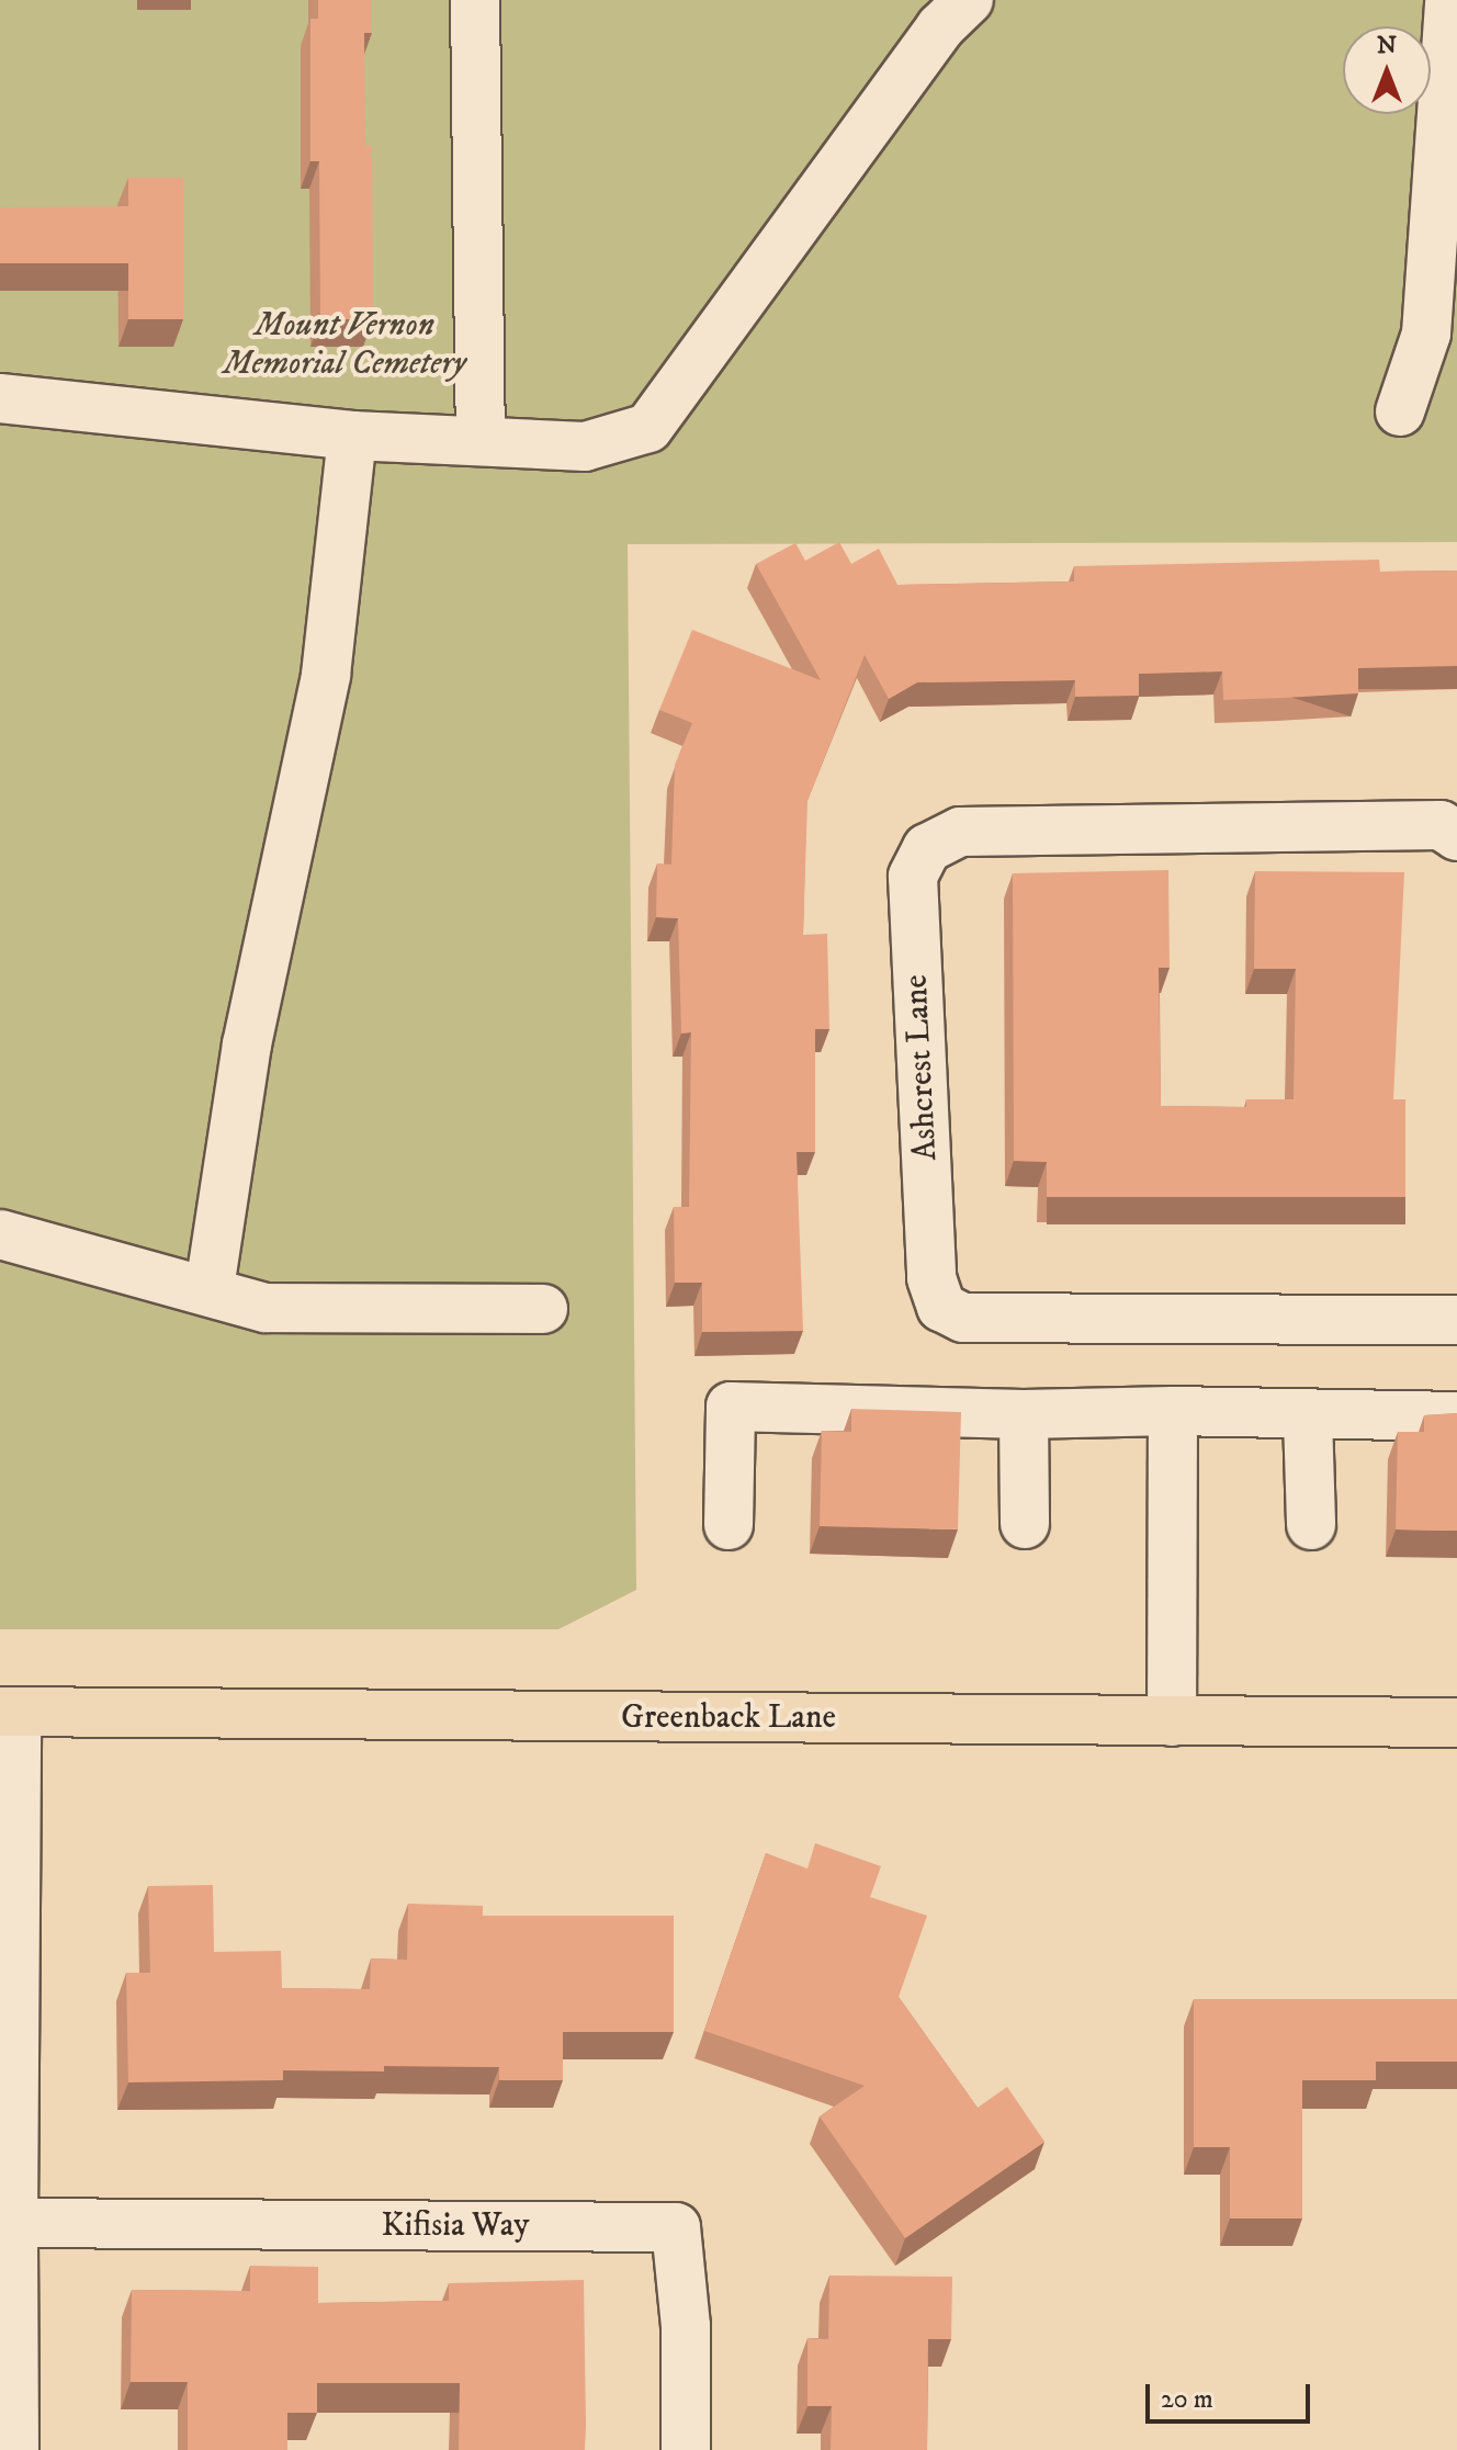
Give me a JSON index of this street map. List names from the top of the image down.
{
  "streets": {
    "main road": ["Greenback Lane"],
    "street": ["Ashcrest Lane", "Kifisia Way"]
  },
  "parks": ["Mount Vernon Memorial Cemetery"],
  "scale_bar": "20 m",
  "north": "top"
}
